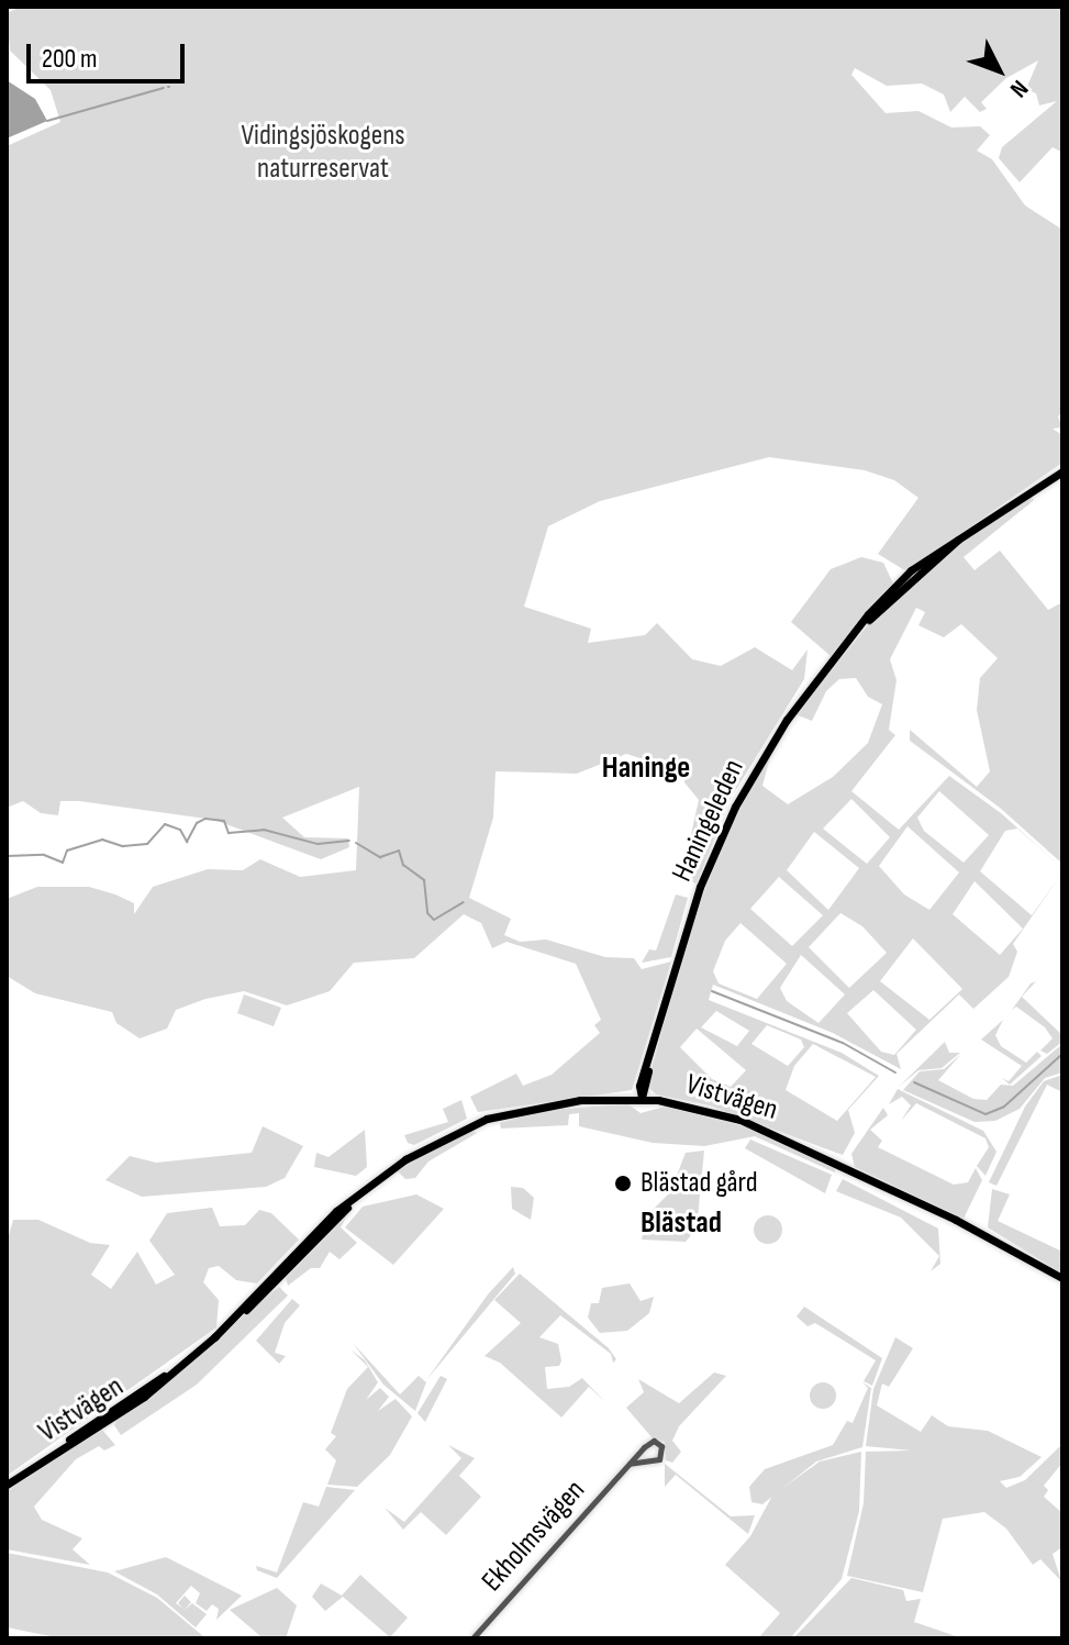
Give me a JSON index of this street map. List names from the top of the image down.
{
  "streets": {
    "main road": ["Haningeleden", "Vistvägen"],
    "street": ["Ekholmsvägen"]
  },
  "crossings": [
    ["Haningeleden", "Vistvägen"]
  ],
  "districts": ["Haninge", "Blästad"],
  "parks": ["Vidingsjöskogens naturreservat"],
  "places": ["Blästad gård"],
  "scale_bar": "200 m",
  "north": "bottom right"
}
